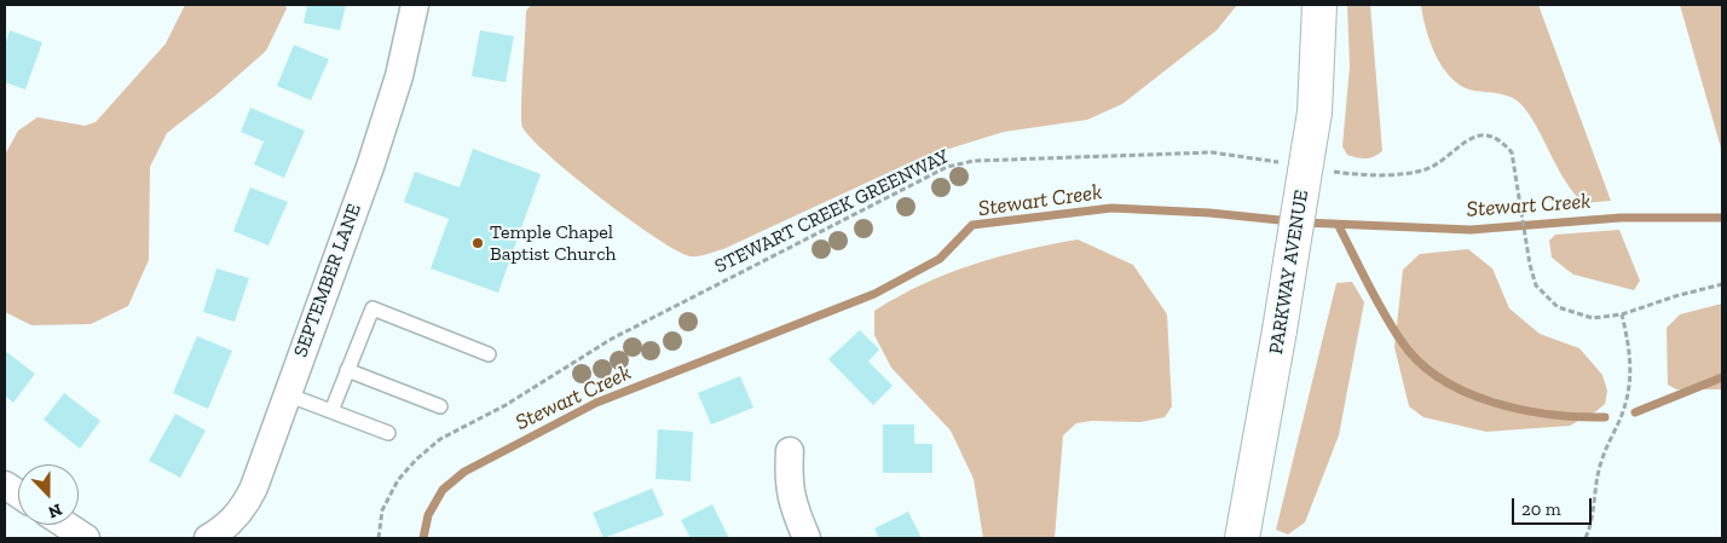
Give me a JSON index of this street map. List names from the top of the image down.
{
  "streets": {
    "street": ["PARKWAY AVENUE", "SEPTEMBER LANE"],
    "path": ["STEWART CREEK GREENWAY"]
  },
  "crossings": [
    ["STEWART CREEK GREENWAY", "PARKWAY AVENUE"]
  ],
  "water": ["Stewart Creek"],
  "places": ["Temple Chapel Baptist Church"],
  "scale_bar": "20 m",
  "north": "bottom"
}
